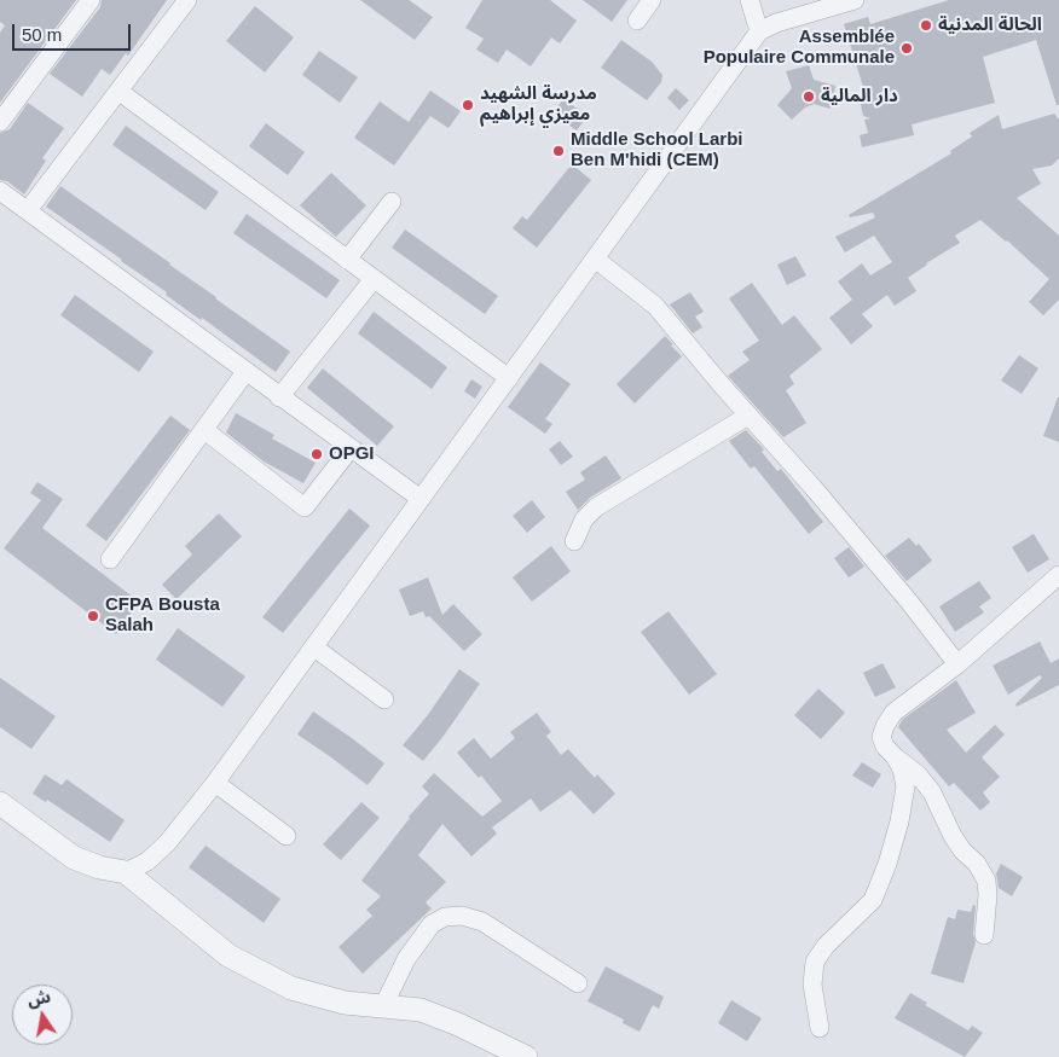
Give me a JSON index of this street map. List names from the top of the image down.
{
  "places": [
    "الحالة المدنية",
    "Assemblée Populaire Communale",
    "دار المالية",
    "مدرسة الشهيد معيزي إبراهيم",
    "Middle School Larbi Ben M'hidi (CEM)",
    "OPGI",
    "CFPA Bousta Salah"
  ],
  "scale_bar": "50 m",
  "north": "top"
}
